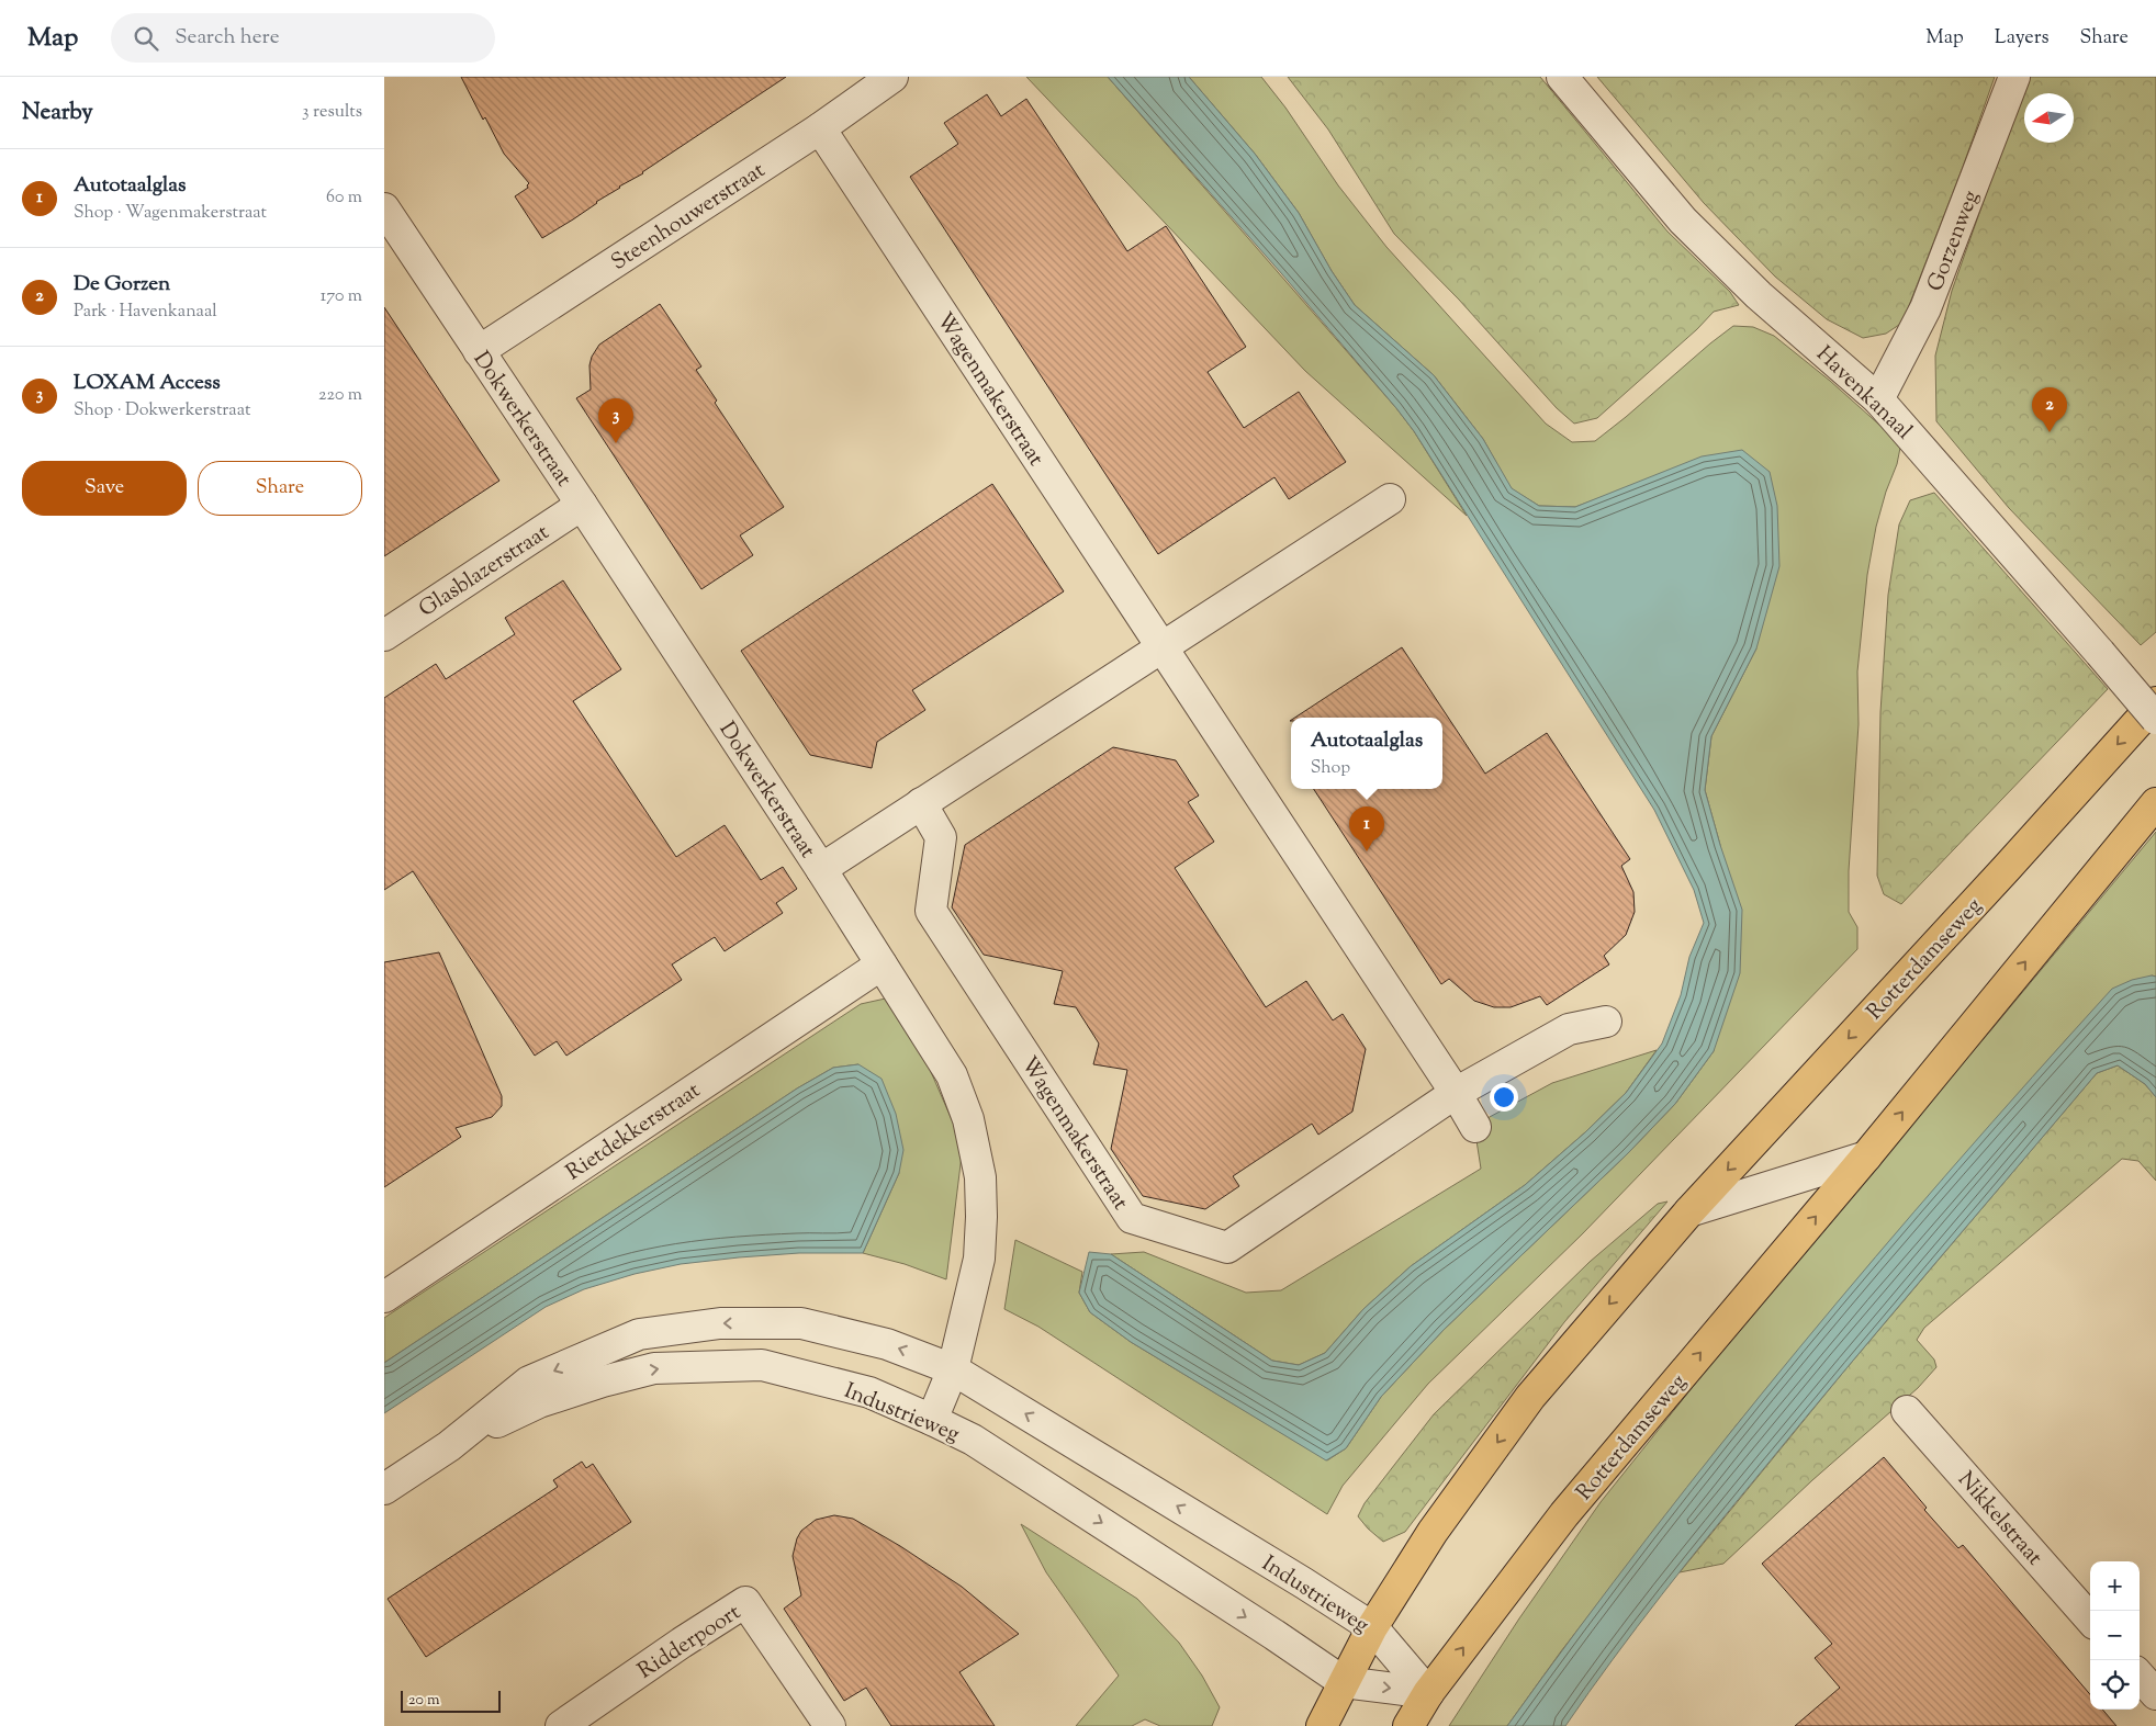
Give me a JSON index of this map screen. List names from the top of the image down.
{
  "streets": {
    "main road": ["Rotterdamseweg"],
    "street": [
      "Steenhouwerstraat",
      "Gorzenweg",
      "Wagenmakerstraat",
      "Havenkanaal",
      "Dokwerkerstraat",
      "Glasblazerstraat",
      "Rietdekkerstraat",
      "Industrieweg",
      "Nikkelstraat",
      "Ridderpoort"
    ]
  },
  "crossings": [
    ["Steenhouwerstraat", "Wagenmakerstraat"],
    ["Steenhouwerstraat", "Dokwerkerstraat"],
    ["Gorzenweg", "Havenkanaal"],
    ["Dokwerkerstraat", "Glasblazerstraat"],
    ["Dokwerkerstraat", "Rietdekkerstraat"],
    ["Dokwerkerstraat", "Industrieweg"],
    ["Rotterdamseweg", "Industrieweg"]
  ],
  "scale_bar": "20 m",
  "north": "left",
  "page": {
    "header": "Map",
    "search": "Search here",
    "nav": ["Map", "Layers", "Share"],
    "heading": ["Nearby", "3 results"],
    "list": [
      {
        "mark": "1",
        "name": "Autotaalglas",
        "note": "Shop · Wagenmakerstraat",
        "value": "60 m"
      },
      {
        "mark": "2",
        "name": "De Gorzen",
        "note": "Park · Havenkanaal",
        "value": "170 m"
      },
      {
        "mark": "3",
        "name": "LOXAM Access",
        "note": "Shop · Dokwerkerstraat",
        "value": "220 m"
      }
    ],
    "pins": ["2", "3", "1"],
    "buttons": ["Save", "Share"],
    "popup": ["Autotaalglas", "Shop"],
    "map_buttons": ["+", "−"],
    "scale": "20 m"
  }
}
